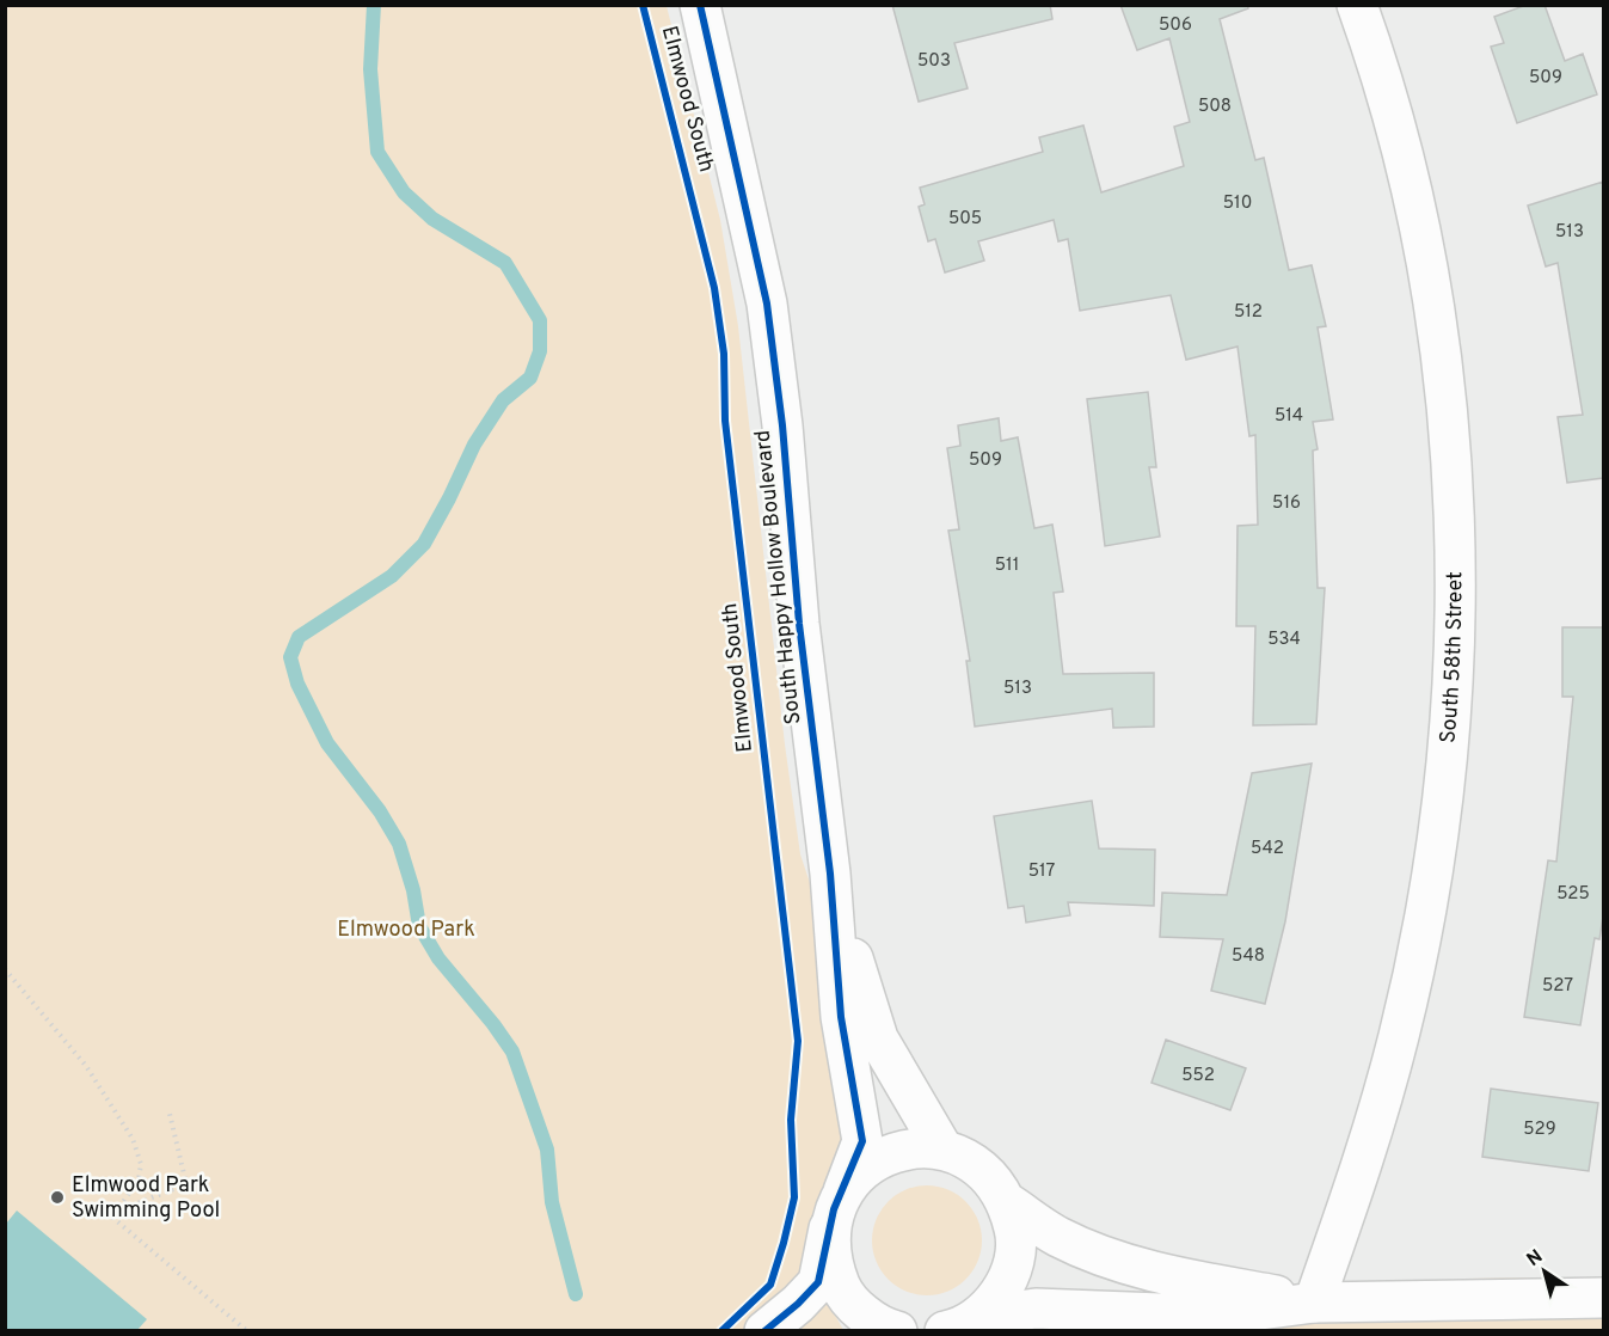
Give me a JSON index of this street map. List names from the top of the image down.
{
  "streets": {
    "street": ["South Happy Hollow Boulevard", "South 58th Street"],
    "cycle path": ["Elmwood South"]
  },
  "parks": ["Elmwood Park"],
  "places": ["Elmwood Park Swimming Pool"],
  "house_numbers": [
    "506",
    "503",
    "509",
    "508",
    "510",
    "505",
    "513",
    "512",
    "514",
    "509",
    "516",
    "511",
    "534",
    "513",
    "542",
    "517",
    "525",
    "548",
    "527",
    "552",
    "529"
  ],
  "north": "top left"
}
